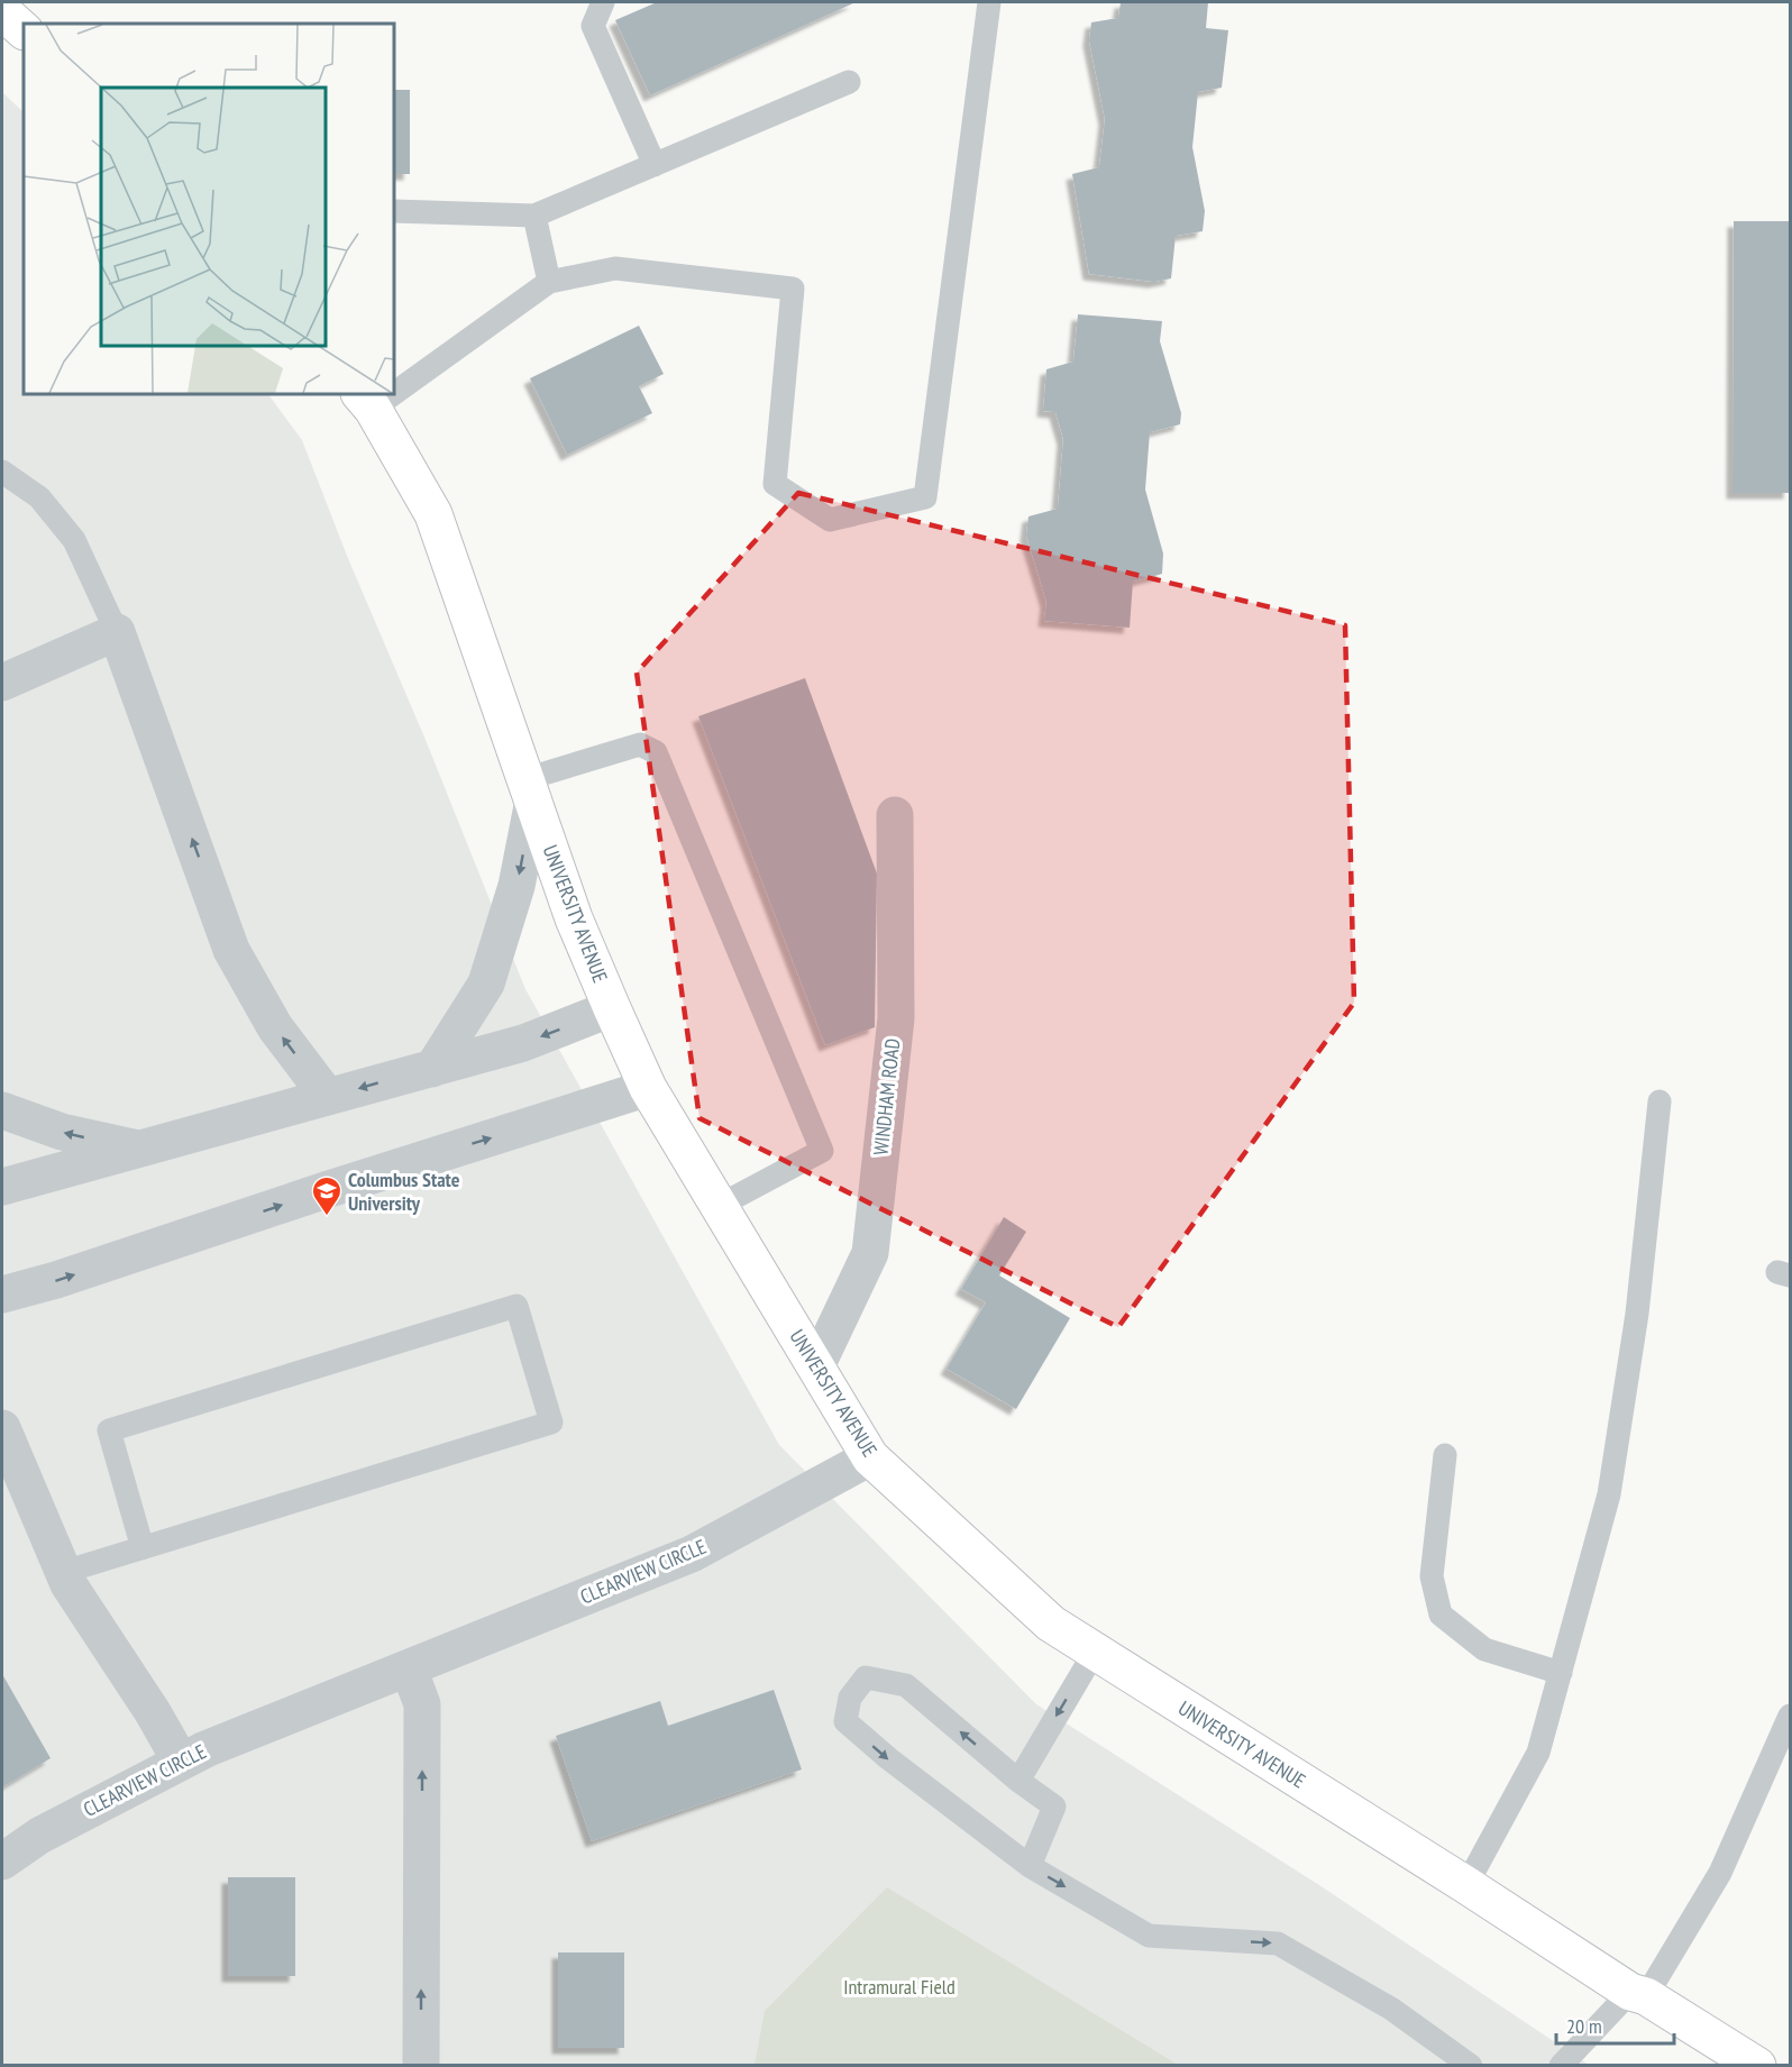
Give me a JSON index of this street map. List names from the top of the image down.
{
  "streets": {
    "main road": ["UNIVERSITY AVENUE"],
    "street": ["WINDHAM ROAD", "CLEARVIEW CIRCLE"]
  },
  "crossings": [
    ["UNIVERSITY AVENUE", "WINDHAM ROAD"],
    ["UNIVERSITY AVENUE", "CLEARVIEW CIRCLE"]
  ],
  "parks": ["Intramural Field"],
  "places": {
    "school or university": ["Columbus State University"]
  },
  "scale_bar": "20 m"
}
